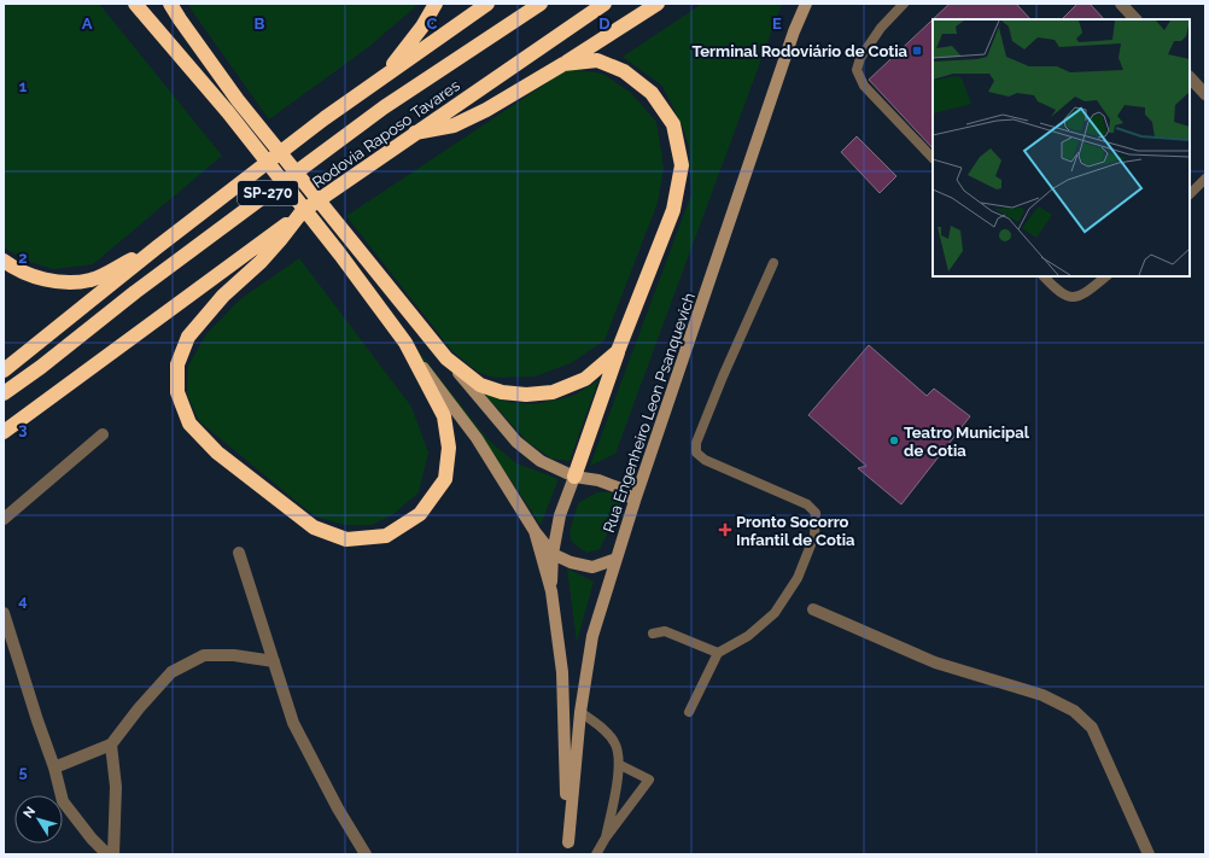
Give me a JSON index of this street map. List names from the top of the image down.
{
  "streets": {
    "highway": ["Rodovia Raposo Tavares", "SP-270"],
    "main road": ["Rua Engenheiro Leon Psanquevich"]
  },
  "places": {
    "transit": ["Terminal Rodoviário de Cotia"],
    "other": ["Teatro Municipal de Cotia"],
    "health": ["Pronto Socorro Infantil de Cotia"]
  },
  "north": "top left",
  "grid": {
    "columns": [
      "A",
      "B",
      "C",
      "D",
      "E"
    ],
    "rows": [
      "1",
      "2",
      "3",
      "4",
      "5"
    ]
  }
}
